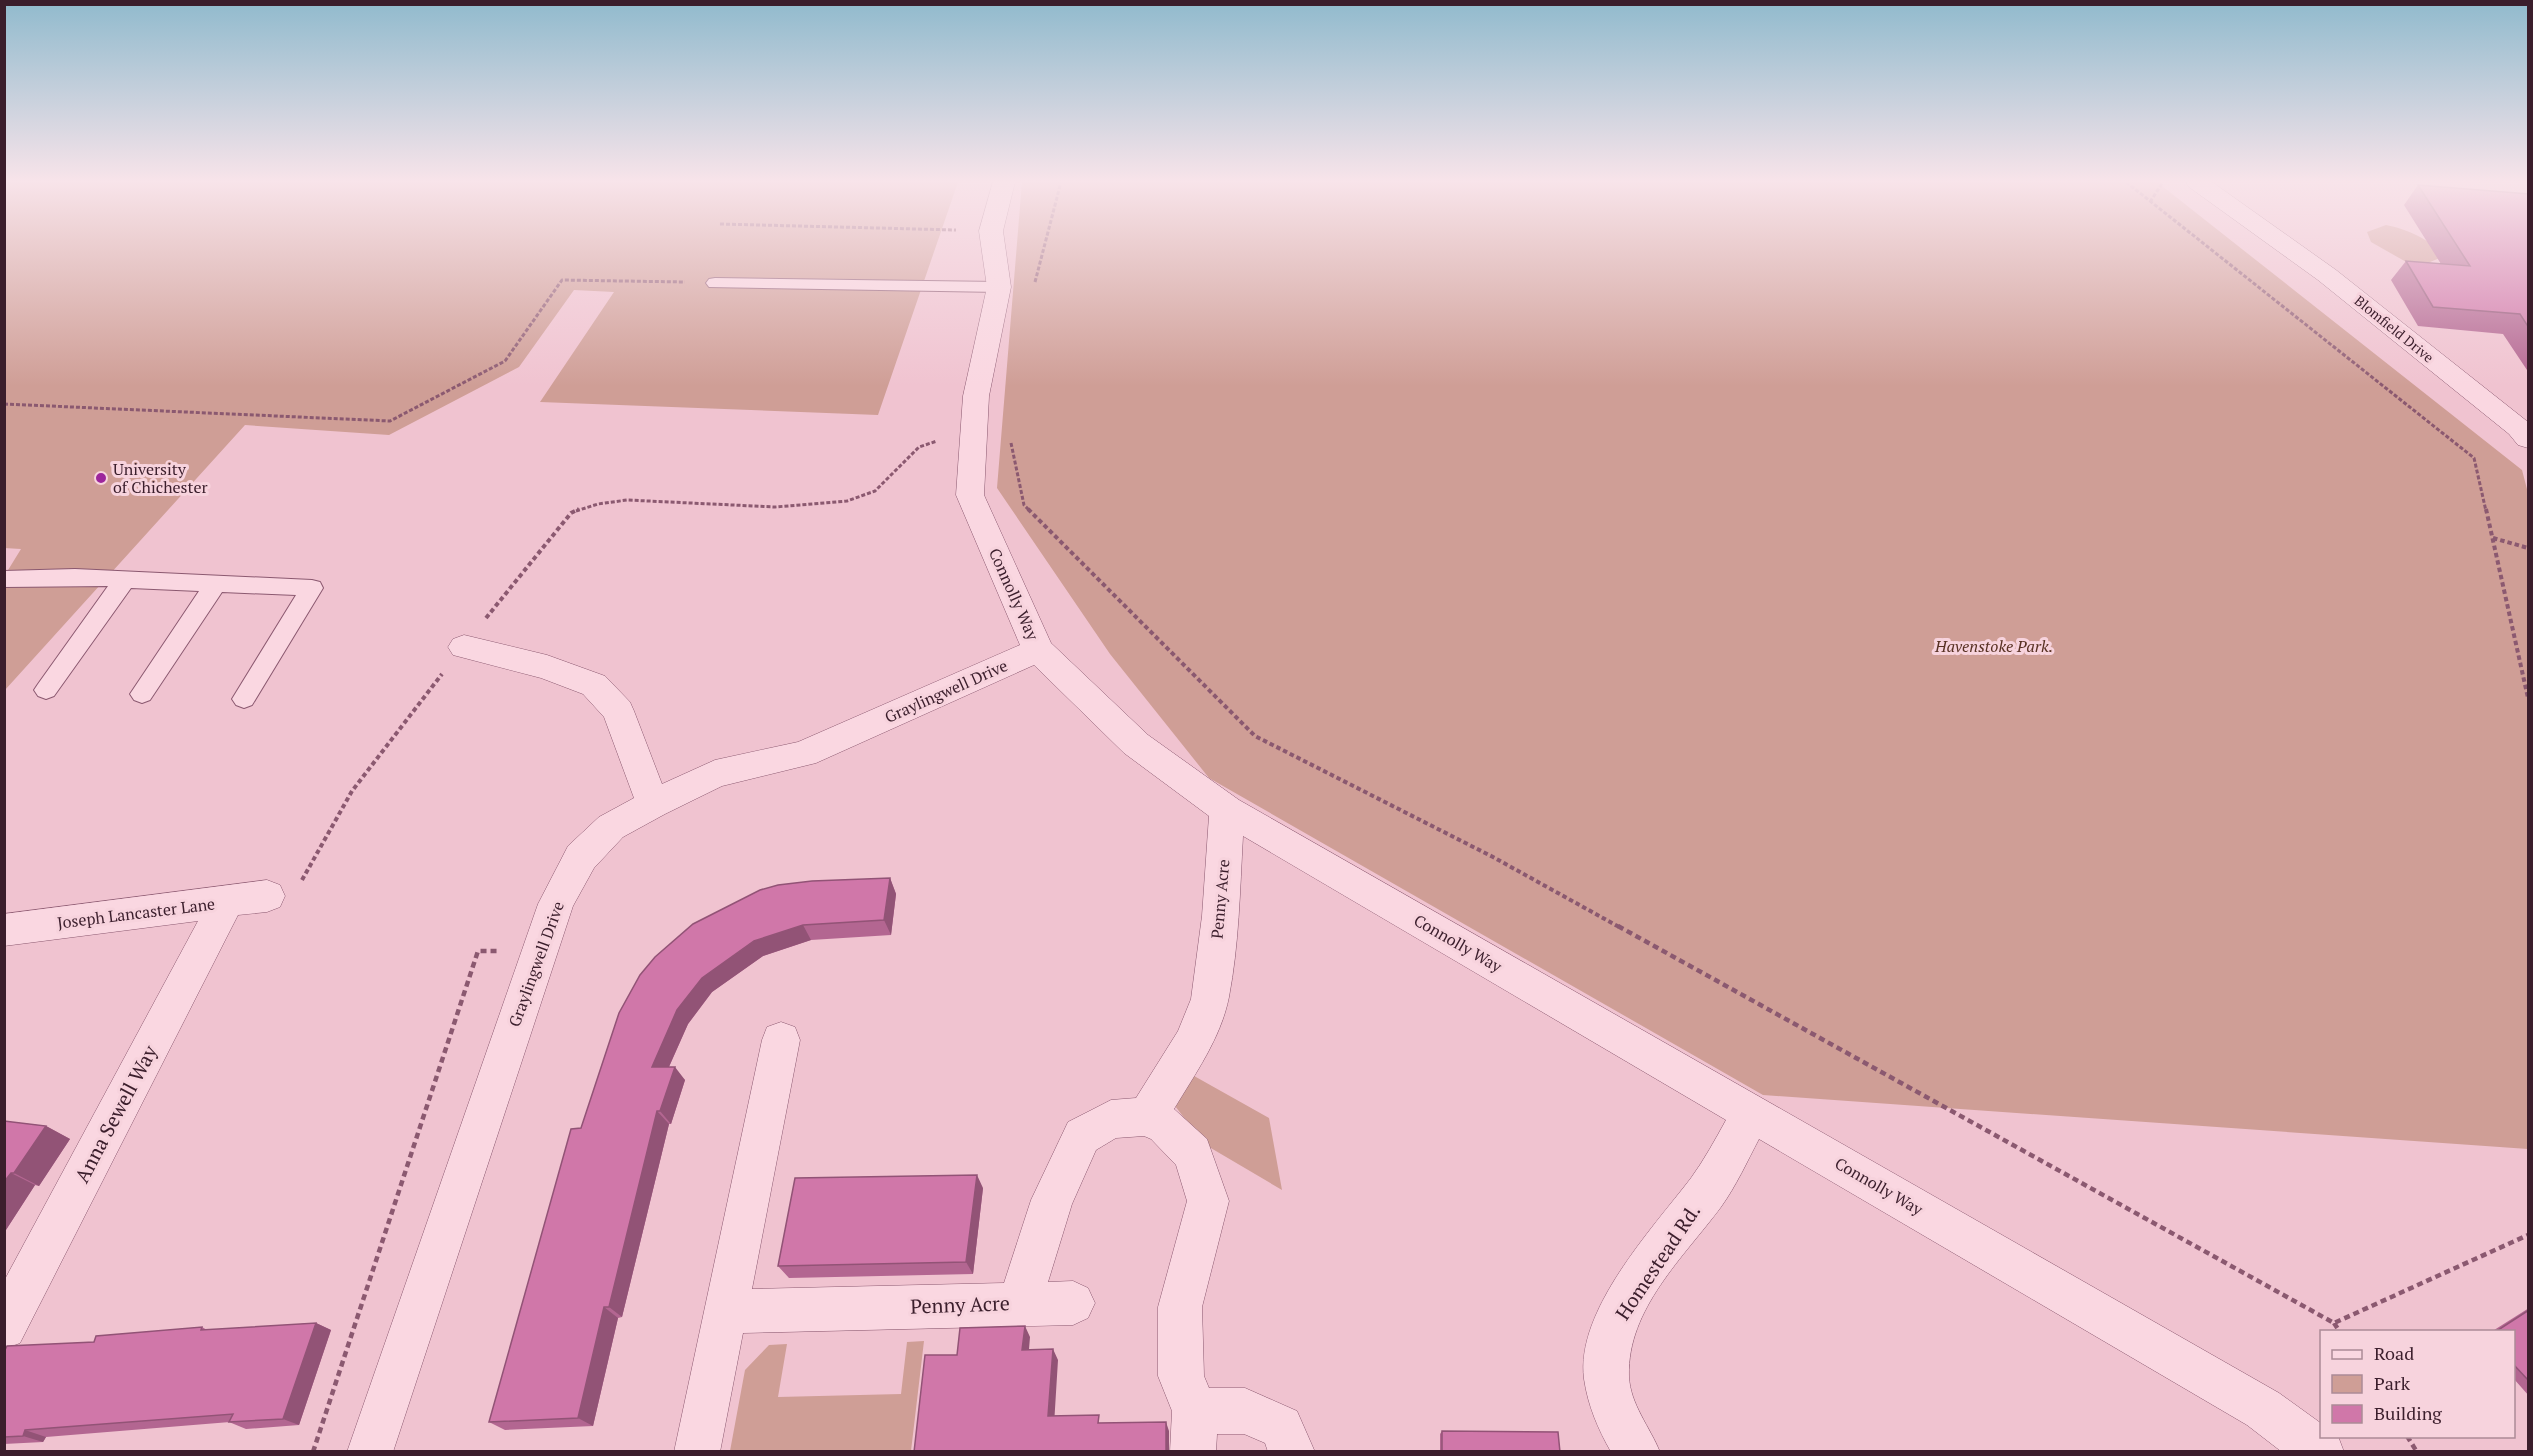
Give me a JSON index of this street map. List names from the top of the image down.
{
  "streets": {
    "street": [
      "Blomfield Drive",
      "Connolly Way",
      "Graylingwell Drive",
      "Penny Acre",
      "Joseph Lancaster Lane",
      "Anna Sewell Way",
      "Homestead Rd."
    ]
  },
  "crossings": [
    ["Connolly Way", "Graylingwell Drive"],
    ["Connolly Way", "Penny Acre"],
    ["Connolly Way", "Homestead Rd."],
    ["Joseph Lancaster Lane", "Anna Sewell Way"]
  ],
  "parks": ["Havenstoke Park."],
  "places": ["University of Chichester"],
  "legend": ["Road", "Park", "Building"]
}
